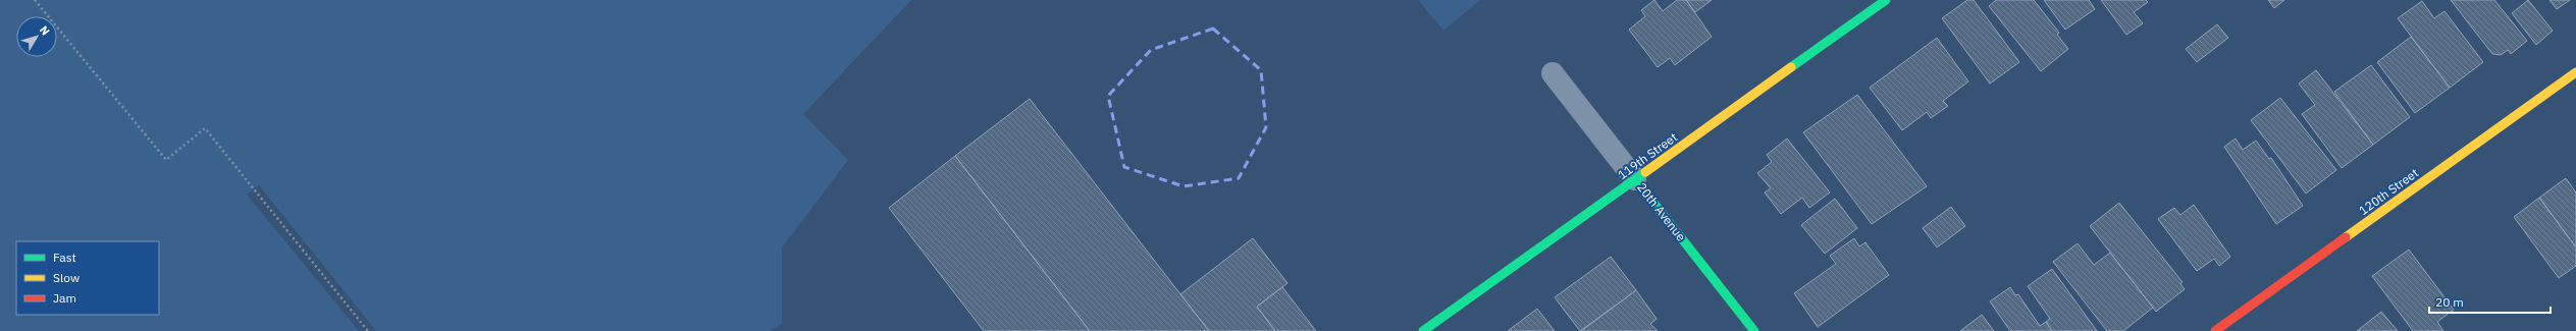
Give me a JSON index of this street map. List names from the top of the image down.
{
  "streets": {
    "street": ["119th Street", "120th Street", "20th Avenue"]
  },
  "crossings": [
    ["119th Street", "20th Avenue"]
  ],
  "legend": ["Fast", "Slow", "Jam"],
  "scale_bar": "20 m",
  "north": "top right"
}
